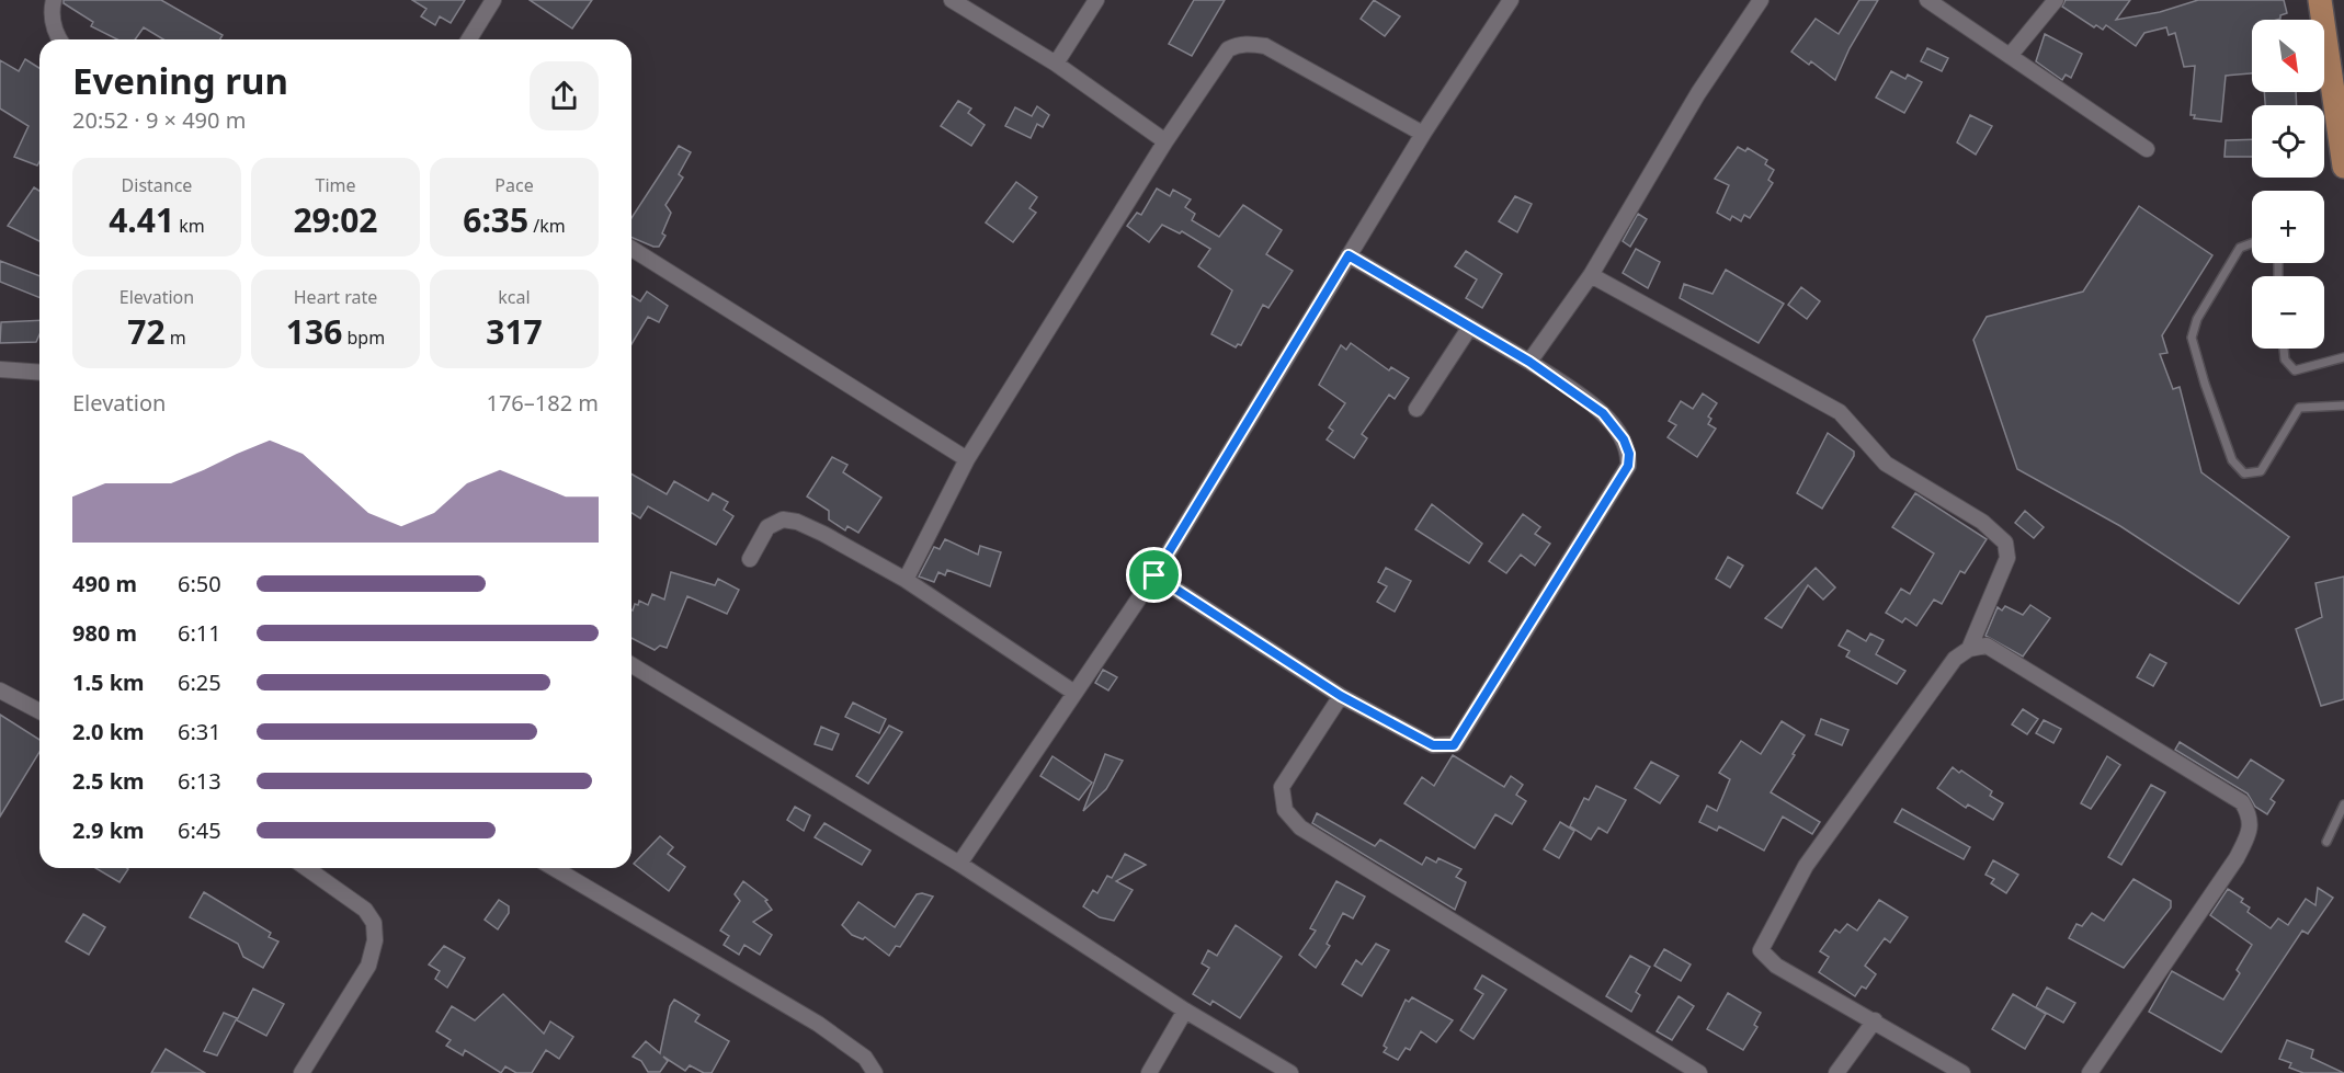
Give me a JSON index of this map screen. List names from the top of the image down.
{
  "north": "bottom right",
  "page": {
    "map_buttons": ["+", "−"],
    "heading": ["Evening run", "20:52 · 9 × 490 m"],
    "stats": [
      ["Distance", "4.41 km"],
      ["Time", "29:02"],
      ["Pace", "6:35 /km"],
      ["Elevation", "72 m"],
      ["Heart rate", "136 bpm"],
      ["kcal", "317"]
    ],
    "chart": ["Elevation", "176–182 m"],
    "list": [
      {
        "name": "490 m",
        "note": "6:50"
      },
      {
        "name": "980 m",
        "note": "6:11"
      },
      {
        "name": "1.5 km",
        "note": "6:25"
      },
      {
        "name": "2.0 km",
        "note": "6:31"
      },
      {
        "name": "2.5 km",
        "note": "6:13"
      },
      {
        "name": "2.9 km",
        "note": "6:45"
      }
    ]
  }
}
